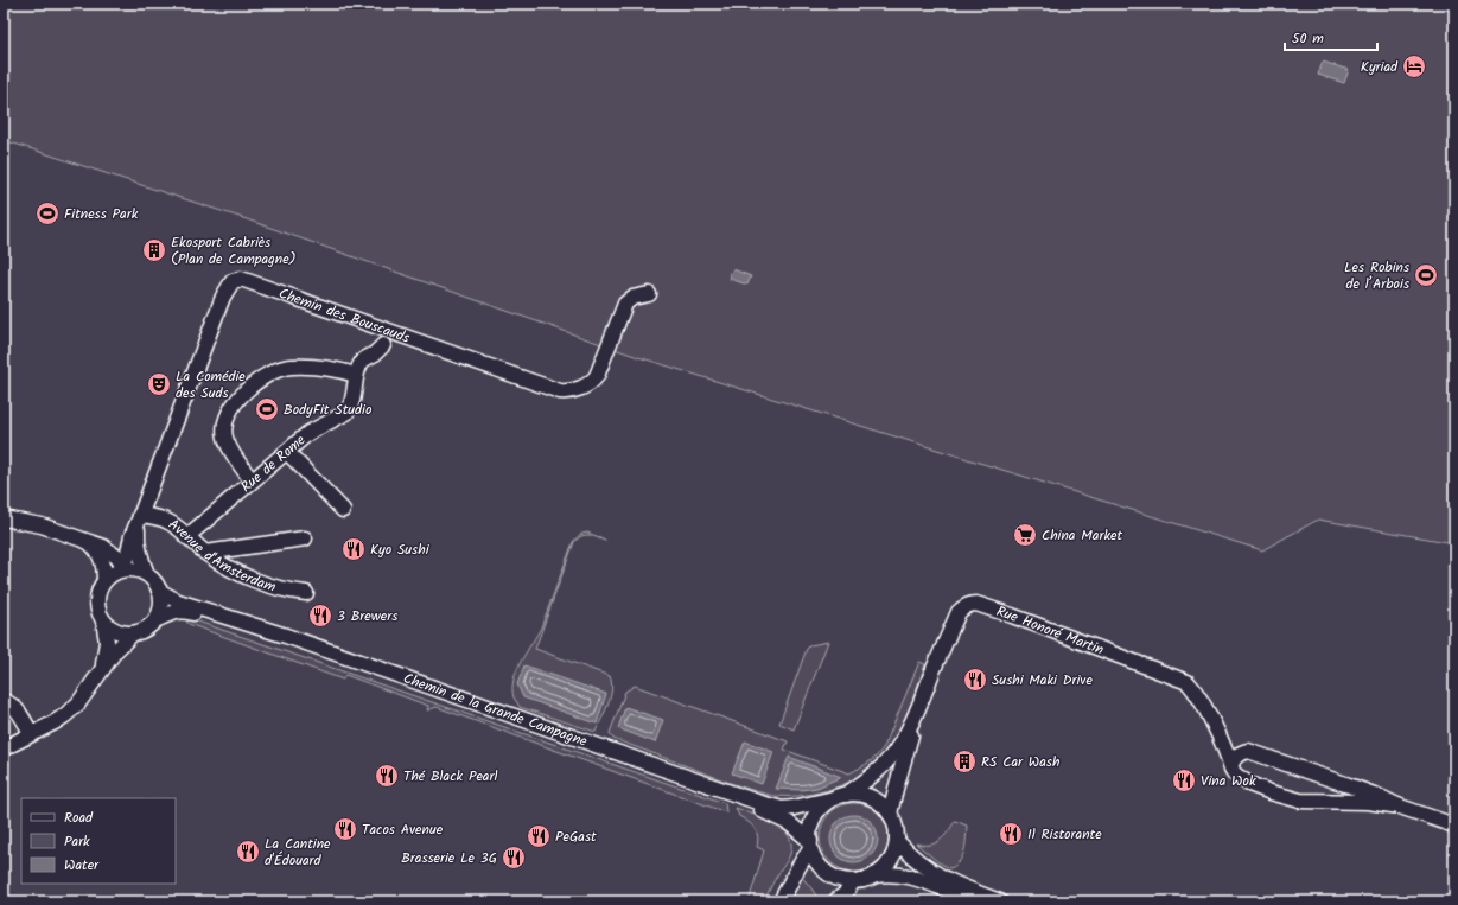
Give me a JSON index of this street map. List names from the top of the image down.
{
  "streets": {
    "street": [
      "Chemin des Bouscauds",
      "Rue de Rome",
      "Avenue d'Amsterdam",
      "Rue Honoré Martin",
      "Chemin de la Grande Campagne"
    ]
  },
  "crossings": [
    ["Chemin des Bouscauds", "Avenue d'Amsterdam"],
    ["Chemin des Bouscauds", "Chemin de la Grande Campagne"],
    ["Rue de Rome", "Avenue d'Amsterdam"],
    ["Rue Honoré Martin", "Chemin de la Grande Campagne"]
  ],
  "places": {
    "hotel": ["Kyriad"],
    "sports": ["Fitness Park", "Les Robins de l’Arbois", "BodyFit Studio"],
    "building": ["Ekosport Cabriès (Plan de Campagne)", "RS Car Wash"],
    "theatre": ["La Comédie des Suds"],
    "supermarket": ["China Market"],
    "restaurant": [
      "Kyo Sushi",
      "3 Brewers",
      "Sushi Maki Drive",
      "Thé Black Pearl",
      "Vina Wok",
      "Tacos Avenue",
      "Il Ristorante",
      "PeGast",
      "La Cantine d'Édouard",
      "Brasserie Le 3G"
    ]
  },
  "legend": ["Road", "Park", "Water"],
  "scale_bar": "50 m"
}
